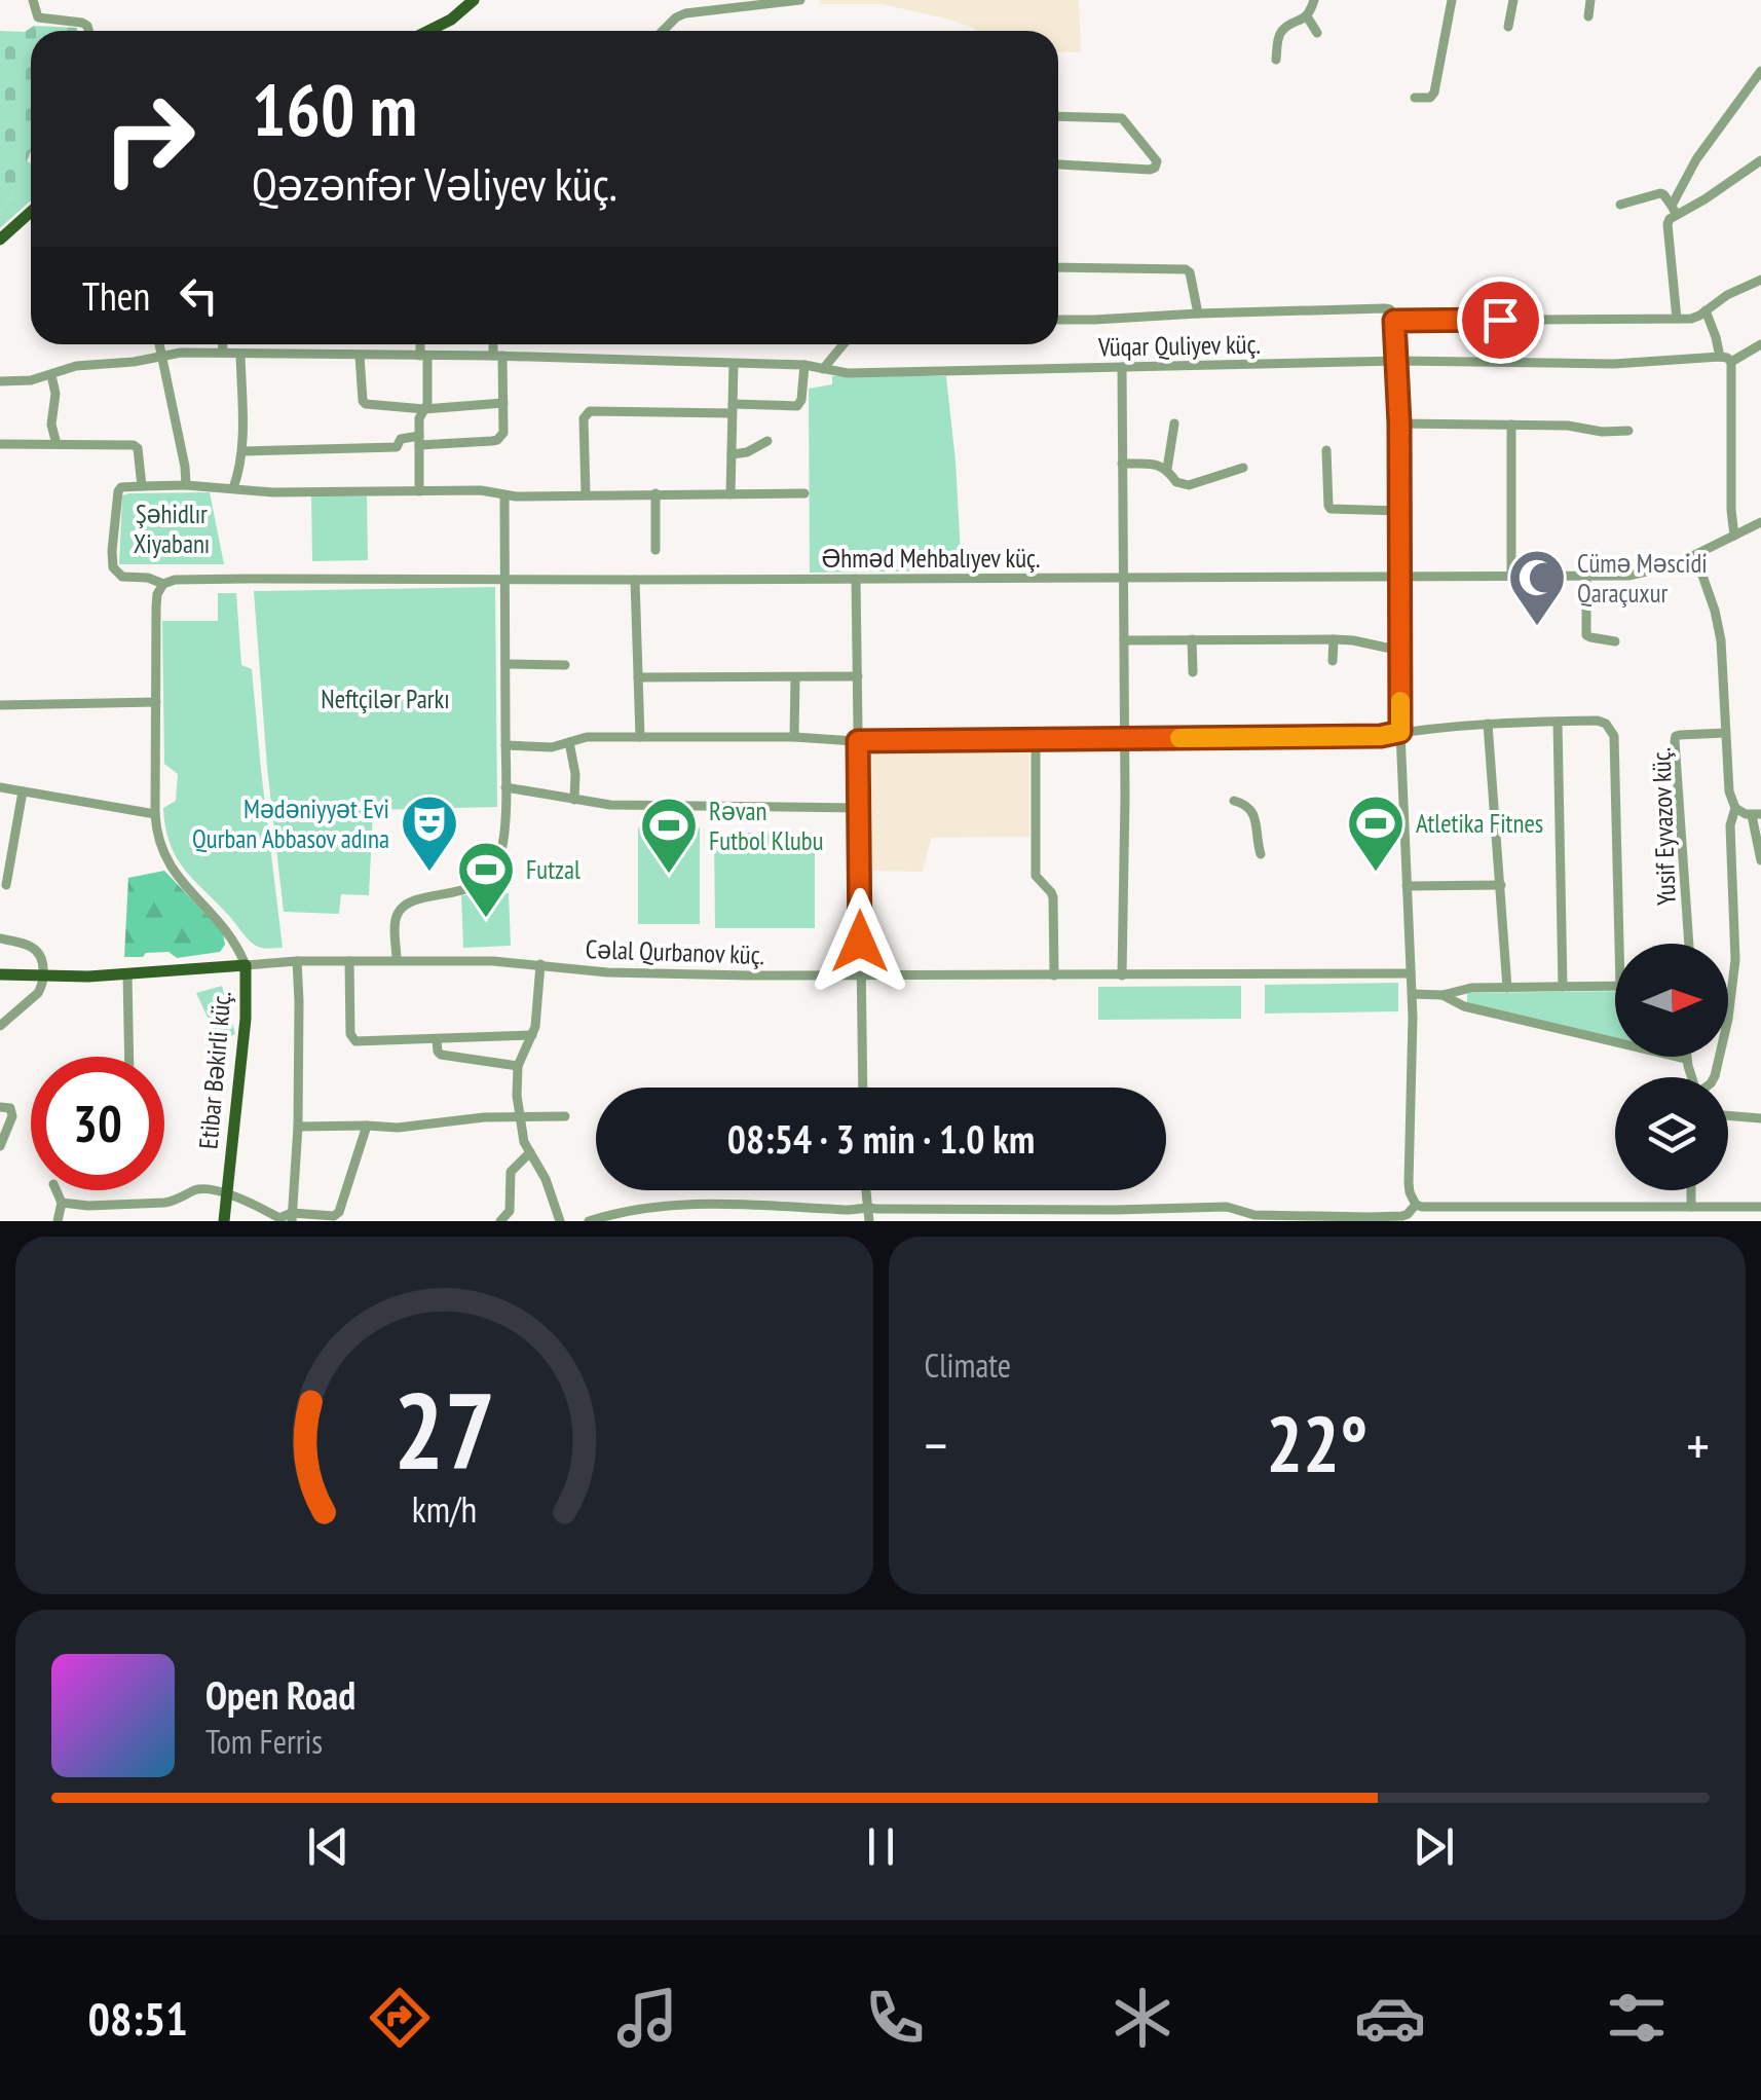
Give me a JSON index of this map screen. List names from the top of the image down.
{
  "streets": {
    "main road": ["Etibar Bəkirli küç."],
    "street": [
      "Vüqar Quliyev küç.",
      "Əhməd Mehbalıyev küç.",
      "Yusif Eyvazov küç.",
      "Cəlal Qurbanov küç."
    ]
  },
  "crossings": [
    ["Əhməd Mehbalıyev küç.", "Etibar Bəkirli küç."],
    ["Cəlal Qurbanov küç.", "Etibar Bəkirli küç."]
  ],
  "parks": ["Şəhidlır Xiyabanı", "Neftçilər Parkı"],
  "places": {
    "mosque": ["Cümə Məscidi Qaraçuxur"],
    "theatre": ["Mədəniyyət Evi Qurban Abbasov adına"],
    "sports": ["Atletika Fitnes", "Rəvan Futbol Klubu", "Futzal"]
  },
  "north": "right",
  "page": {
    "turn": ["160 m", "Qəzənfər Vəliyev küç."],
    "then": "Then",
    "limit": "30",
    "trip": "08:54 · 3 min · 1.0 km",
    "tile": "Climate",
    "heat": ["−", "22°", "+"],
    "song": ["Open Road", "Tom Ferris"],
    "tabs": "08:51",
    "gauge": ["27", "km/h"]
  }
}
